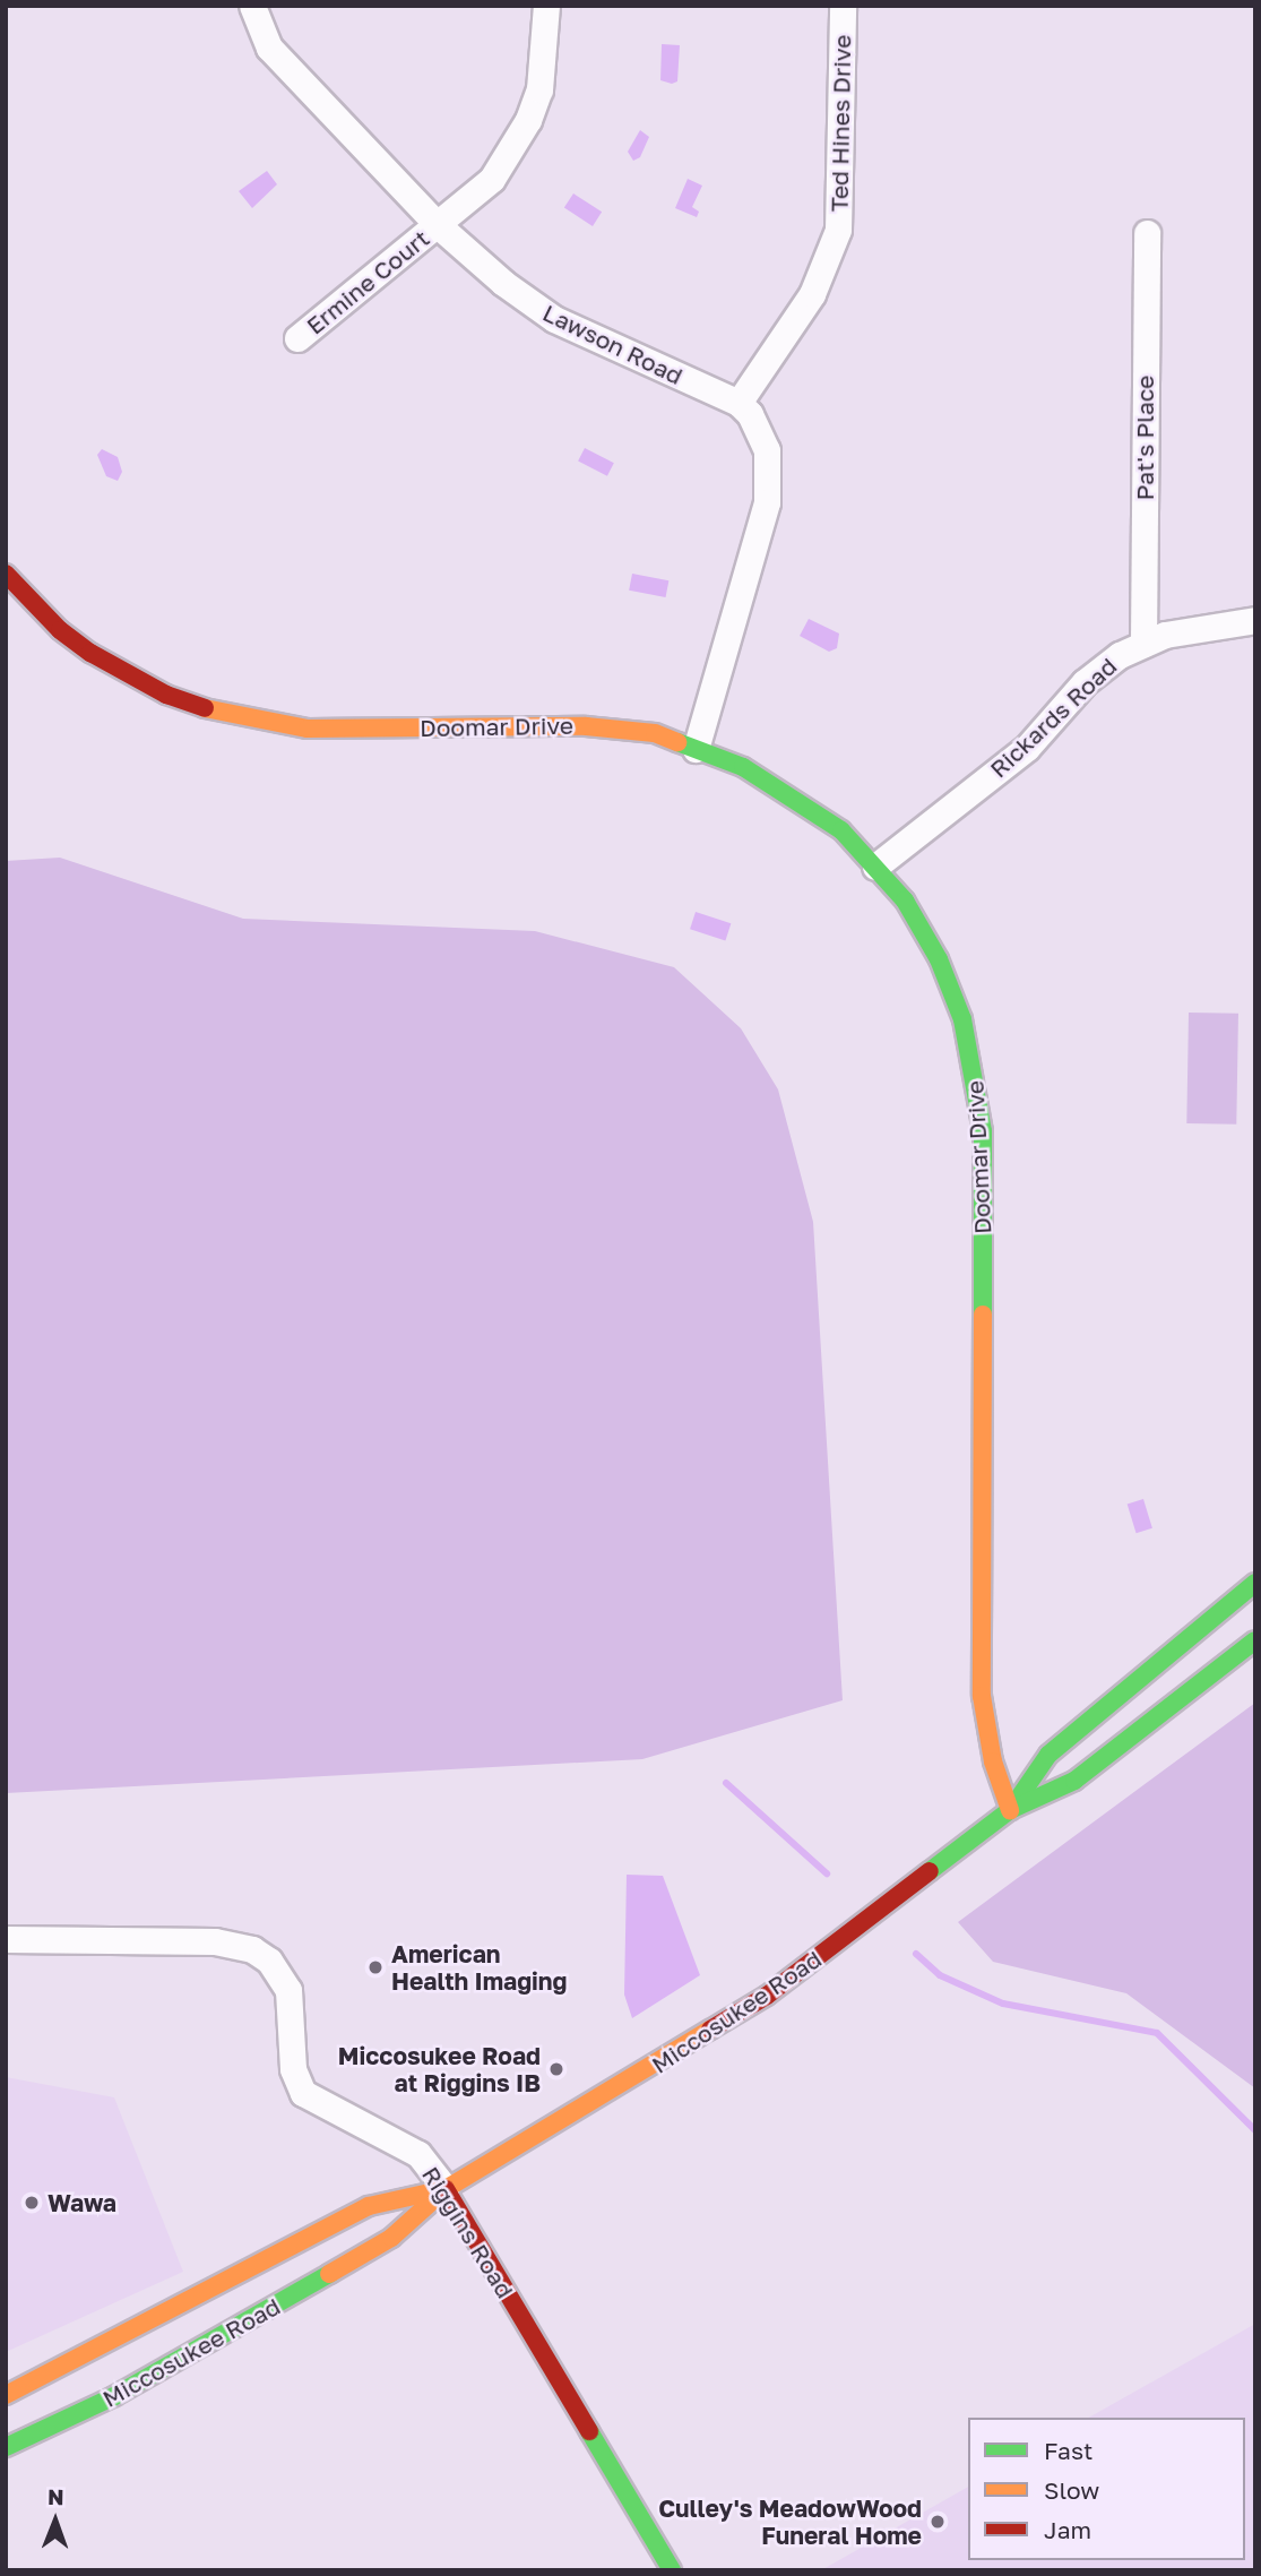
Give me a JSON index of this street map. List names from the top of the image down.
{
  "streets": {
    "street": [
      "Ted Hines Drive",
      "Ermine Court",
      "Lawson Road",
      "Pat's Place",
      "Rickards Road",
      "Doomar Drive",
      "Miccosukee Road",
      "Riggins Road"
    ]
  },
  "crossings": [
    ["Ted Hines Drive", "Lawson Road"],
    ["Ermine Court", "Lawson Road"],
    ["Pat's Place", "Rickards Road"],
    ["Rickards Road", "Doomar Drive"],
    ["Doomar Drive", "Miccosukee Road"],
    ["Miccosukee Road", "Riggins Road"]
  ],
  "places": [
    "American Health Imaging",
    "Miccosukee Road at Riggins IB",
    "Wawa",
    "Culley's MeadowWood Funeral Home"
  ],
  "legend": ["Fast", "Slow", "Jam"],
  "north": "top"
}
